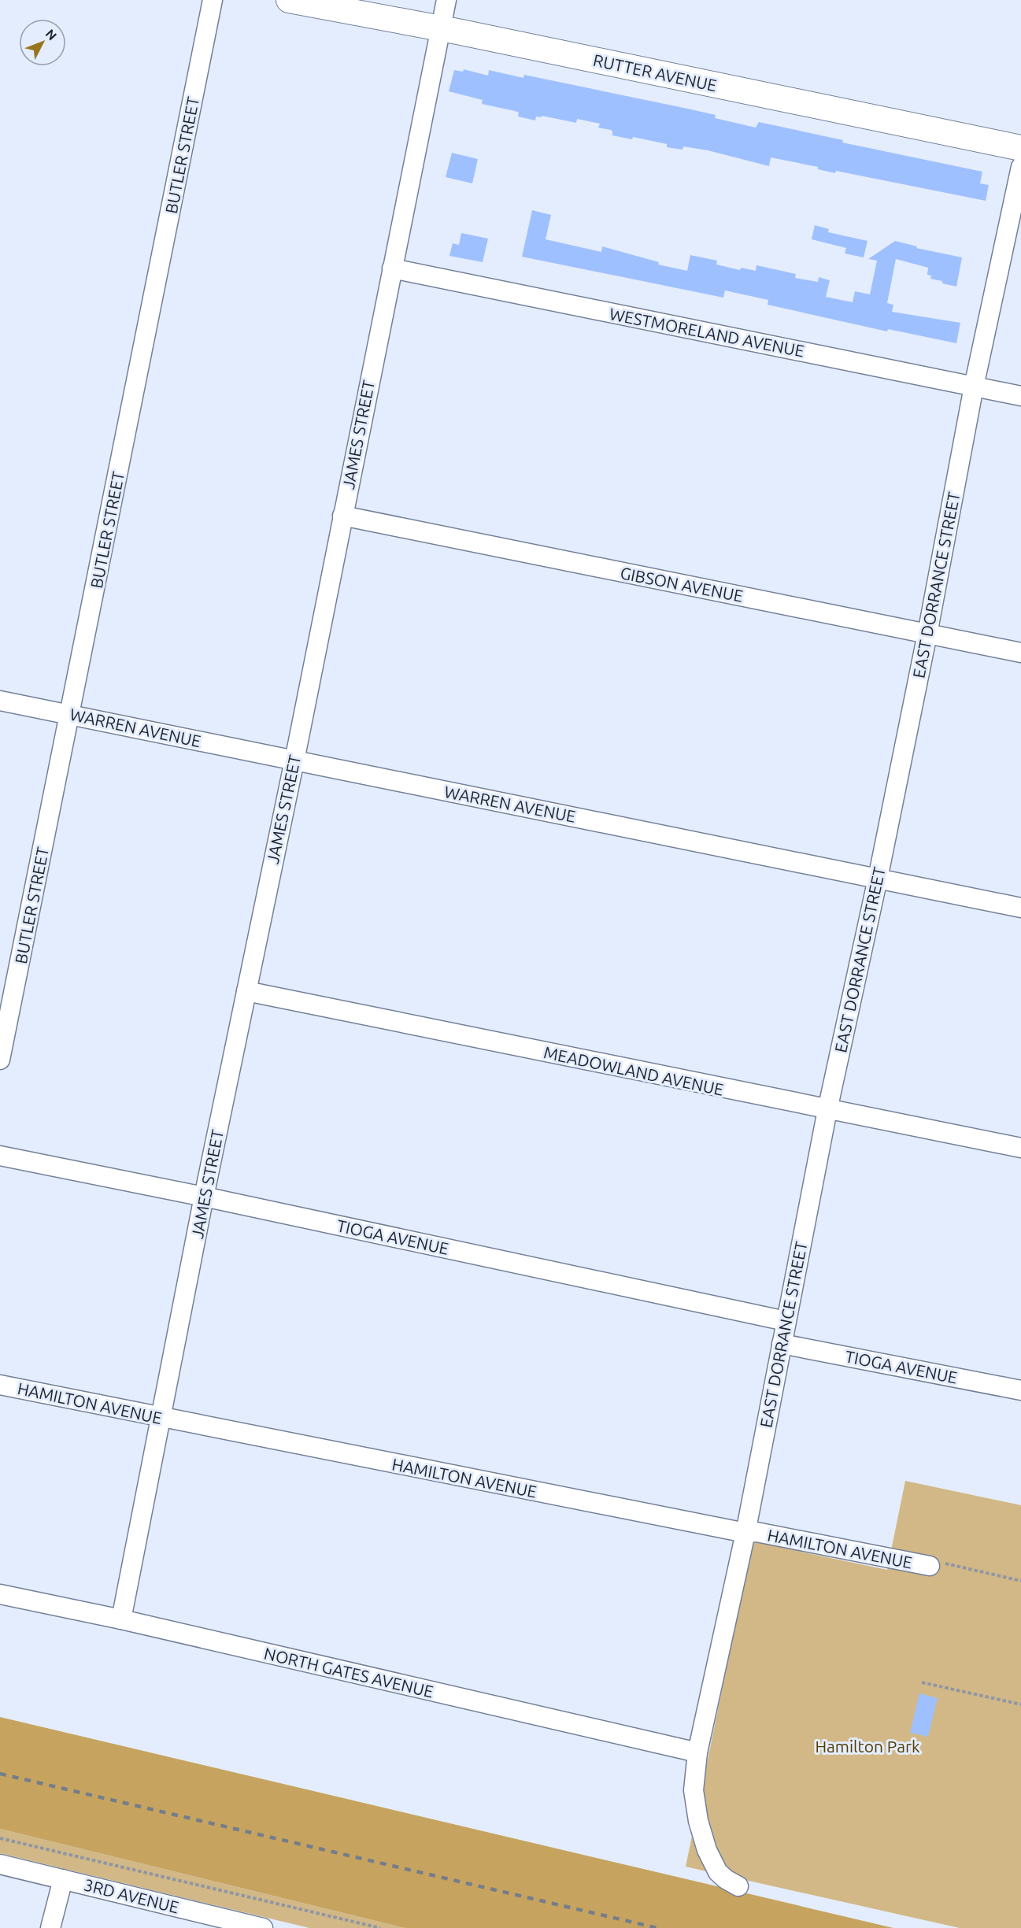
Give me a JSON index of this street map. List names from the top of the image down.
{
  "streets": {
    "main road": ["RUTTER AVENUE"],
    "street": [
      "BUTLER STREET",
      "WESTMORELAND AVENUE",
      "JAMES STREET",
      "GIBSON AVENUE",
      "EAST DORRANCE STREET",
      "WARREN AVENUE",
      "MEADOWLAND AVENUE",
      "TIOGA AVENUE",
      "HAMILTON AVENUE",
      "NORTH GATES AVENUE",
      "3RD AVENUE"
    ]
  },
  "crossings": [
    ["RUTTER AVENUE", "JAMES STREET"],
    ["BUTLER STREET", "WARREN AVENUE"],
    ["WESTMORELAND AVENUE", "JAMES STREET"],
    ["WESTMORELAND AVENUE", "EAST DORRANCE STREET"],
    ["JAMES STREET", "GIBSON AVENUE"],
    ["JAMES STREET", "WARREN AVENUE"],
    ["JAMES STREET", "MEADOWLAND AVENUE"],
    ["JAMES STREET", "TIOGA AVENUE"],
    ["JAMES STREET", "HAMILTON AVENUE"],
    ["JAMES STREET", "NORTH GATES AVENUE"],
    ["GIBSON AVENUE", "EAST DORRANCE STREET"],
    ["EAST DORRANCE STREET", "WARREN AVENUE"],
    ["EAST DORRANCE STREET", "MEADOWLAND AVENUE"],
    ["EAST DORRANCE STREET", "TIOGA AVENUE"],
    ["EAST DORRANCE STREET", "HAMILTON AVENUE"],
    ["EAST DORRANCE STREET", "NORTH GATES AVENUE"]
  ],
  "parks": ["Hamilton Park"],
  "north": "top right"
}
